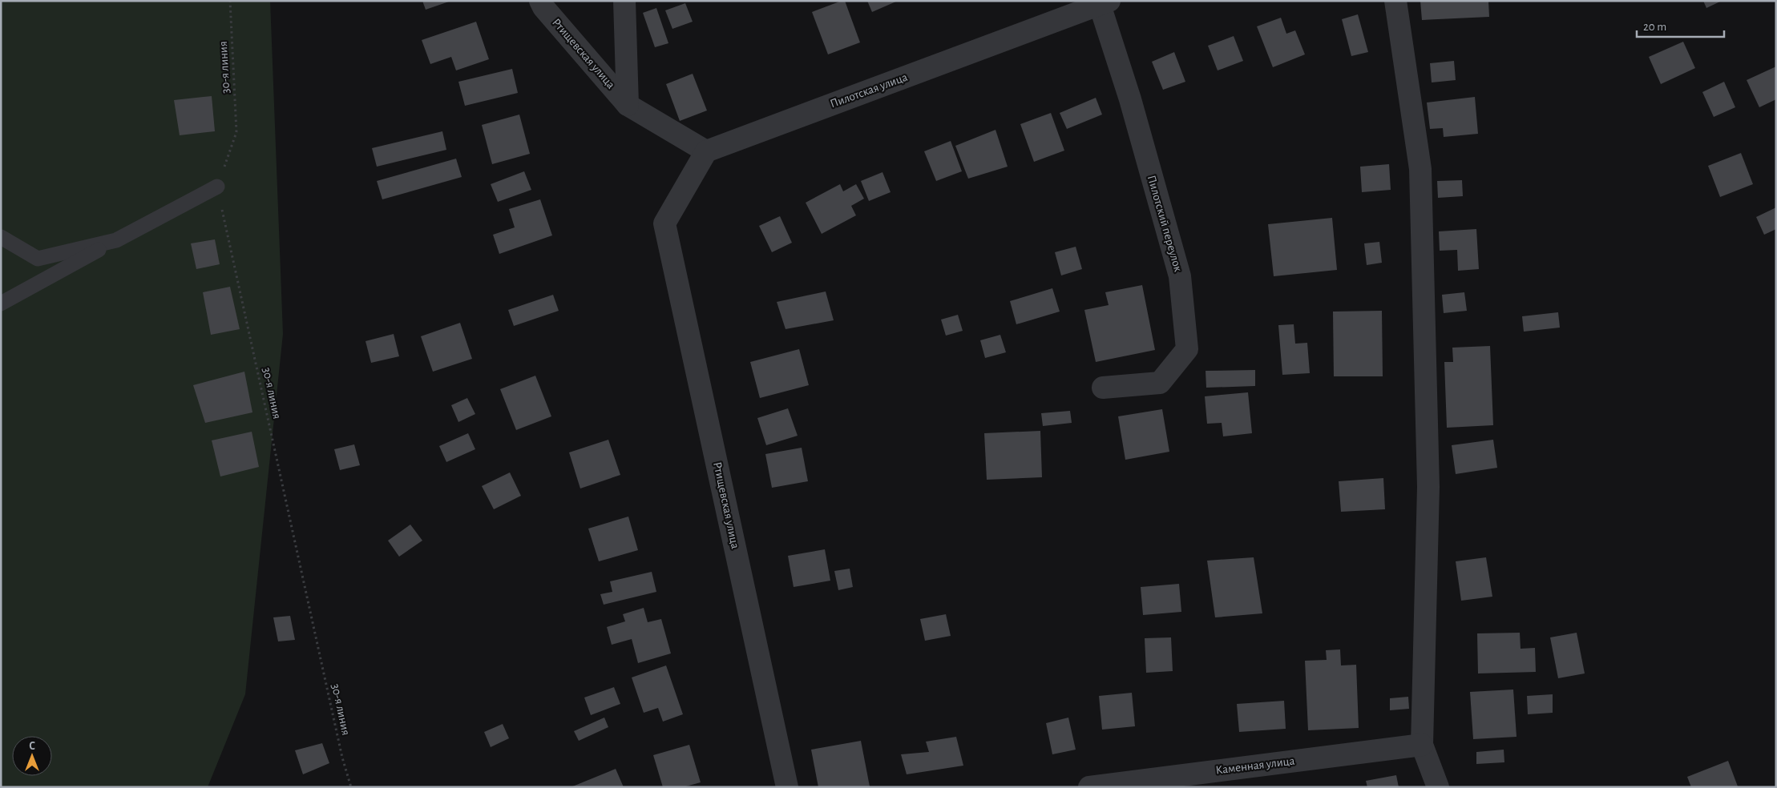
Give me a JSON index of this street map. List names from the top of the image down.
{
  "streets": {
    "street": [
      "Ртищевская улица",
      "Пилотская улица",
      "Пилотский переулок",
      "Каменная улица"
    ],
    "path": ["30-я линия"]
  },
  "crossings": [
    ["Ртищевская улица", "Пилотская улица"],
    ["Пилотская улица", "Пилотский переулок"]
  ],
  "scale_bar": "20 m",
  "north": "top"
}
